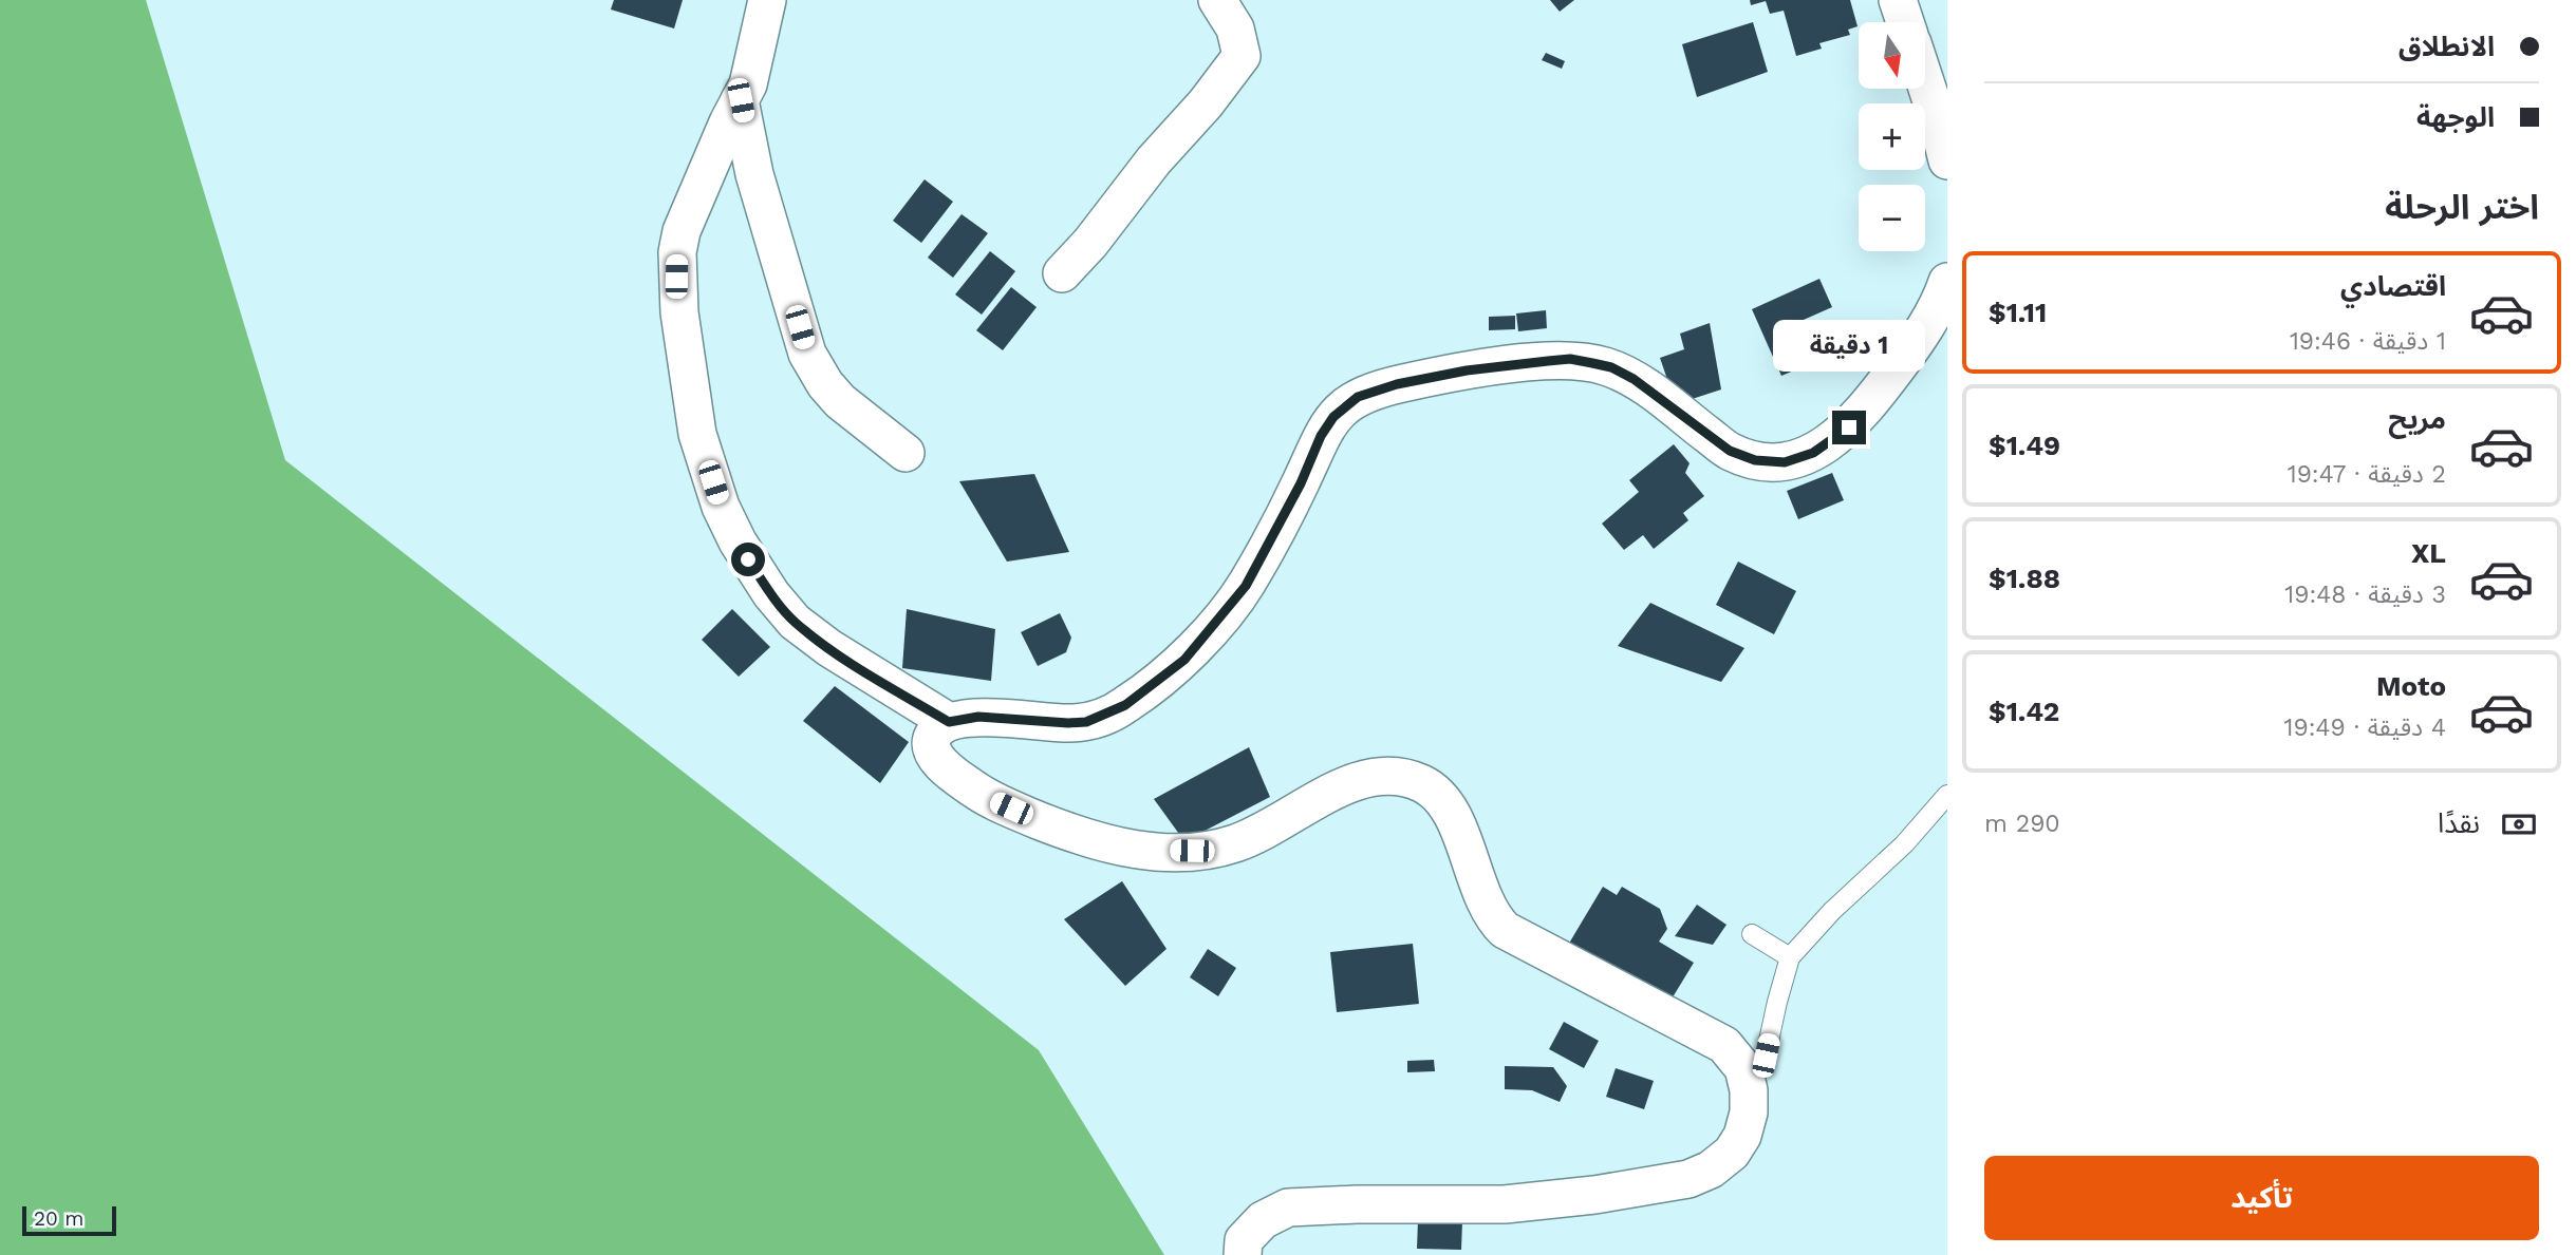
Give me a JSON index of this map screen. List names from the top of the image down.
{
  "scale_bar": "20 m",
  "north": "bottom",
  "page": {
    "banner": ["الانطلاق", "الوجهة"],
    "map_buttons": ["+", "−"],
    "heading": "اختر الرحلة",
    "list": [
      {
        "name": "اقتصادي",
        "note": "1 دقيقة · 19:46",
        "value": "$1.11"
      },
      {
        "name": "مريح",
        "note": "2 دقيقة · 19:47",
        "value": "$1.49"
      },
      {
        "name": "XL",
        "note": "3 دقيقة · 19:48",
        "value": "$1.88"
      },
      {
        "name": "Moto",
        "note": "4 دقيقة · 19:49",
        "value": "$1.42"
      }
    ],
    "bubble": "1 دقيقة",
    "pay": ["نقدًا", "290 m"],
    "buttons": "تأكيد",
    "scale": "20 m"
  }
}
